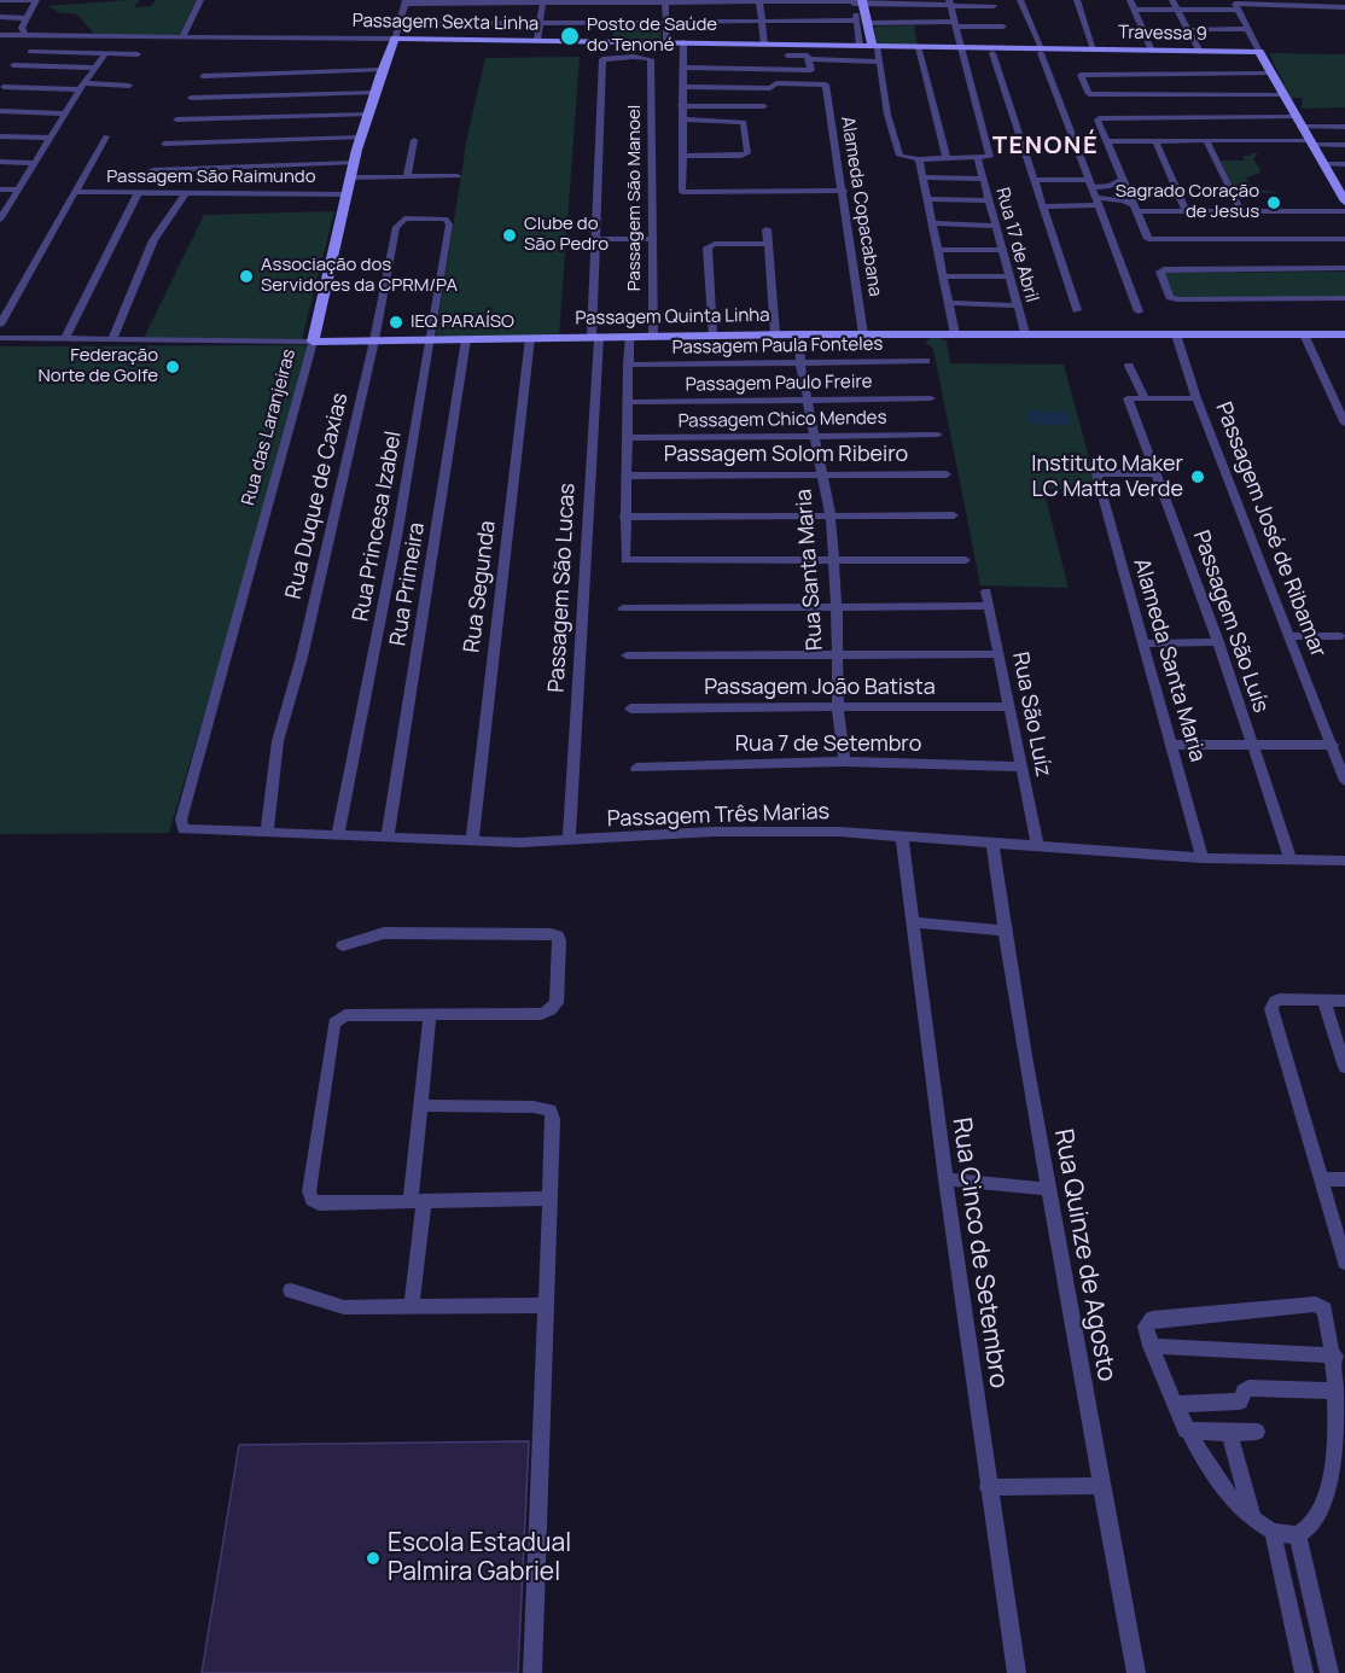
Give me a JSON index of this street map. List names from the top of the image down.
{
  "streets": {
    "street": [
      "Passagem Sexta Linha",
      "Travessa 9",
      "Passagem São Raimundo",
      "Passagem São Manoel",
      "Alameda Copacabana",
      "Rua 17 de Abril",
      "Passagem Quinta Linha",
      "Passagem Paula Fonteles",
      "Passagem Paulo Freire",
      "Passagem Chico Mendes",
      "Rua das Laranjeiras",
      "Passagem Solom Ribeiro",
      "Rua Duque de Caxias",
      "Rua Princesa Izabel",
      "Passagem José de Ribamar",
      "Rua Santa Maria",
      "Rua Primeira",
      "Rua Segunda",
      "Passagem São Lucas",
      "Passagem São Luís",
      "Alameda Santa Maria",
      "Passagem João Batista",
      "Rua São Luíz",
      "Rua 7 de Setembro",
      "Passagem Três Marias",
      "Rua Cinco de Setembro",
      "Rua Quinze de Agosto"
    ]
  },
  "crossings": [
    ["Passagem Sexta Linha", "Travessa 9"],
    ["Passagem Sexta Linha", "Rua 17 de Abril"],
    ["Passagem Sexta Linha", "Rua das Laranjeiras"],
    ["Passagem São Raimundo", "Rua das Laranjeiras"],
    ["Passagem São Manoel", "Passagem Quinta Linha"],
    ["Passagem São Manoel", "Passagem São Lucas"],
    ["Alameda Copacabana", "Passagem Quinta Linha"],
    ["Rua 17 de Abril", "Passagem Quinta Linha"],
    ["Passagem Quinta Linha", "Rua das Laranjeiras"],
    ["Passagem Quinta Linha", "Rua Duque de Caxias"],
    ["Passagem Quinta Linha", "Rua Princesa Izabel"],
    ["Passagem Quinta Linha", "Passagem José de Ribamar"],
    ["Passagem Quinta Linha", "Rua Santa Maria"],
    ["Passagem Quinta Linha", "Rua Primeira"],
    ["Passagem Quinta Linha", "Rua Segunda"],
    ["Passagem Quinta Linha", "Passagem São Lucas"],
    ["Passagem Paula Fonteles", "Rua Santa Maria"],
    ["Passagem Paulo Freire", "Rua Santa Maria"],
    ["Passagem Chico Mendes", "Rua Santa Maria"],
    ["Rua das Laranjeiras", "Passagem Três Marias"],
    ["Passagem Solom Ribeiro", "Rua Santa Maria"],
    ["Rua Duque de Caxias", "Rua Princesa Izabel"],
    ["Rua Duque de Caxias", "Passagem Três Marias"],
    ["Rua Princesa Izabel", "Passagem Três Marias"],
    ["Rua Santa Maria", "Passagem João Batista"],
    ["Rua Santa Maria", "Rua 7 de Setembro"],
    ["Rua Primeira", "Passagem Três Marias"],
    ["Rua Segunda", "Passagem Três Marias"],
    ["Passagem São Lucas", "Passagem Três Marias"],
    ["Passagem São Luís", "Alameda Santa Maria"],
    ["Passagem São Luís", "Passagem Três Marias"],
    ["Alameda Santa Maria", "Passagem Três Marias"],
    ["Passagem João Batista", "Rua São Luíz"],
    ["Rua São Luíz", "Rua 7 de Setembro"],
    ["Rua São Luíz", "Passagem Três Marias"],
    ["Passagem Três Marias", "Rua Cinco de Setembro"],
    ["Passagem Três Marias", "Rua Quinze de Agosto"]
  ],
  "districts": ["TENONÉ"],
  "places": [
    "Posto de Saúde do Tenoné",
    "Sagrado Coração de Jesus",
    "Clube do São Pedro",
    "Associação dos Servidores da CPRM/PA",
    "IEQ PARAÍSO",
    "Federação Norte de Golfe",
    "Instituto Maker LC Matta Verde",
    "Escola Estadual Palmira Gabriel"
  ]
}
